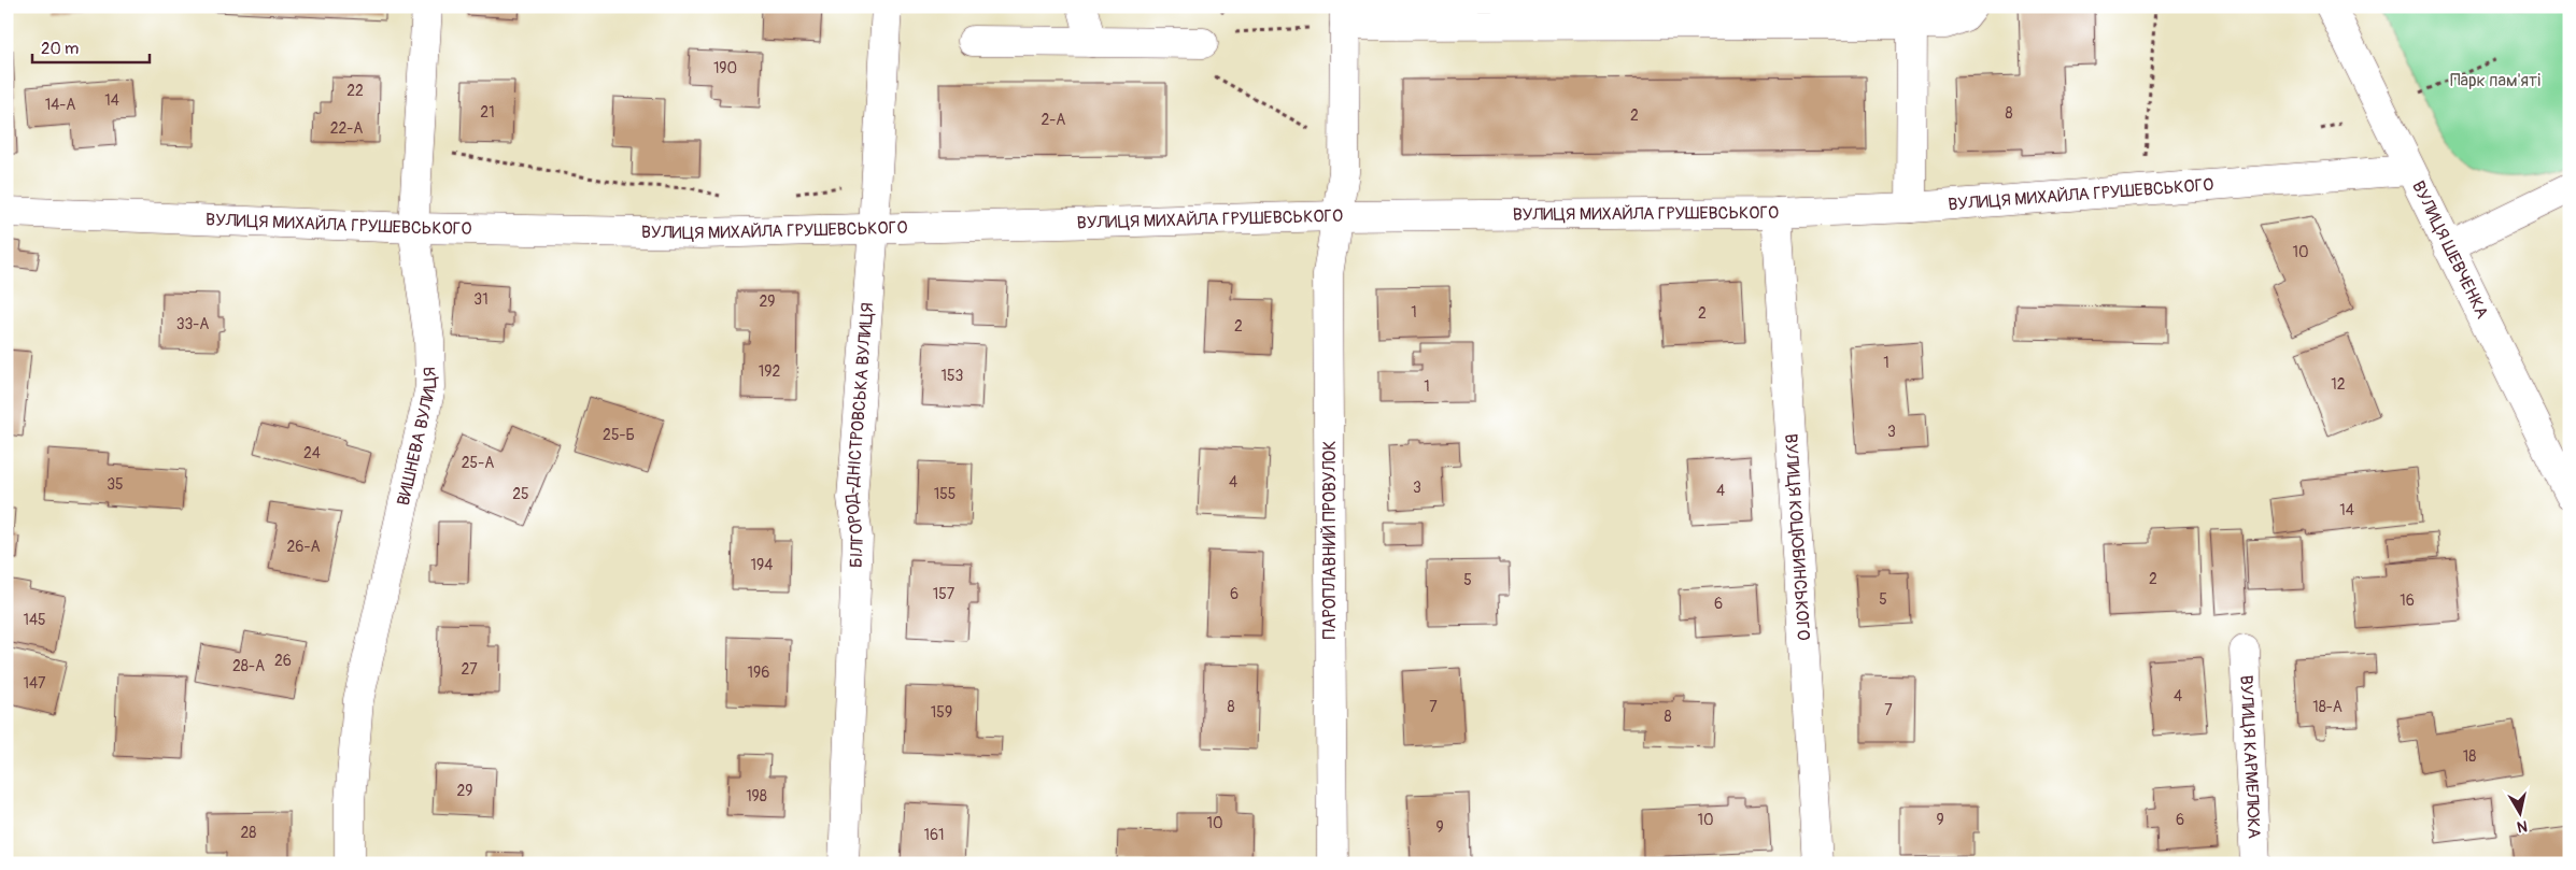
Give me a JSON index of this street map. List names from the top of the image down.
{
  "streets": {
    "street": [
      "ВУЛИЦЯ МИХАЙЛА ГРУШЕВСЬКОГО",
      "ВУЛИЦЯ ШЕВЧЕНКА",
      "БІЛГОРОД-ДНІСТРОВСЬКА ВУЛИЦЯ",
      "ВИШНЕВА ВУЛИЦЯ",
      "ВУЛИЦЯ КОЦЮБИНСЬКОГО",
      "ПАРОПЛАВНИЙ ПРОВУЛОК",
      "ВУЛИЦЯ КАРМЕЛЮКА"
    ]
  },
  "crossings": [
    ["ВУЛИЦЯ МИХАЙЛА ГРУШЕВСЬКОГО", "ВУЛИЦЯ ШЕВЧЕНКА"],
    ["ВУЛИЦЯ МИХАЙЛА ГРУШЕВСЬКОГО", "БІЛГОРОД-ДНІСТРОВСЬКА ВУЛИЦЯ"],
    ["ВУЛИЦЯ МИХАЙЛА ГРУШЕВСЬКОГО", "ВИШНЕВА ВУЛИЦЯ"],
    ["ВУЛИЦЯ МИХАЙЛА ГРУШЕВСЬКОГО", "ВУЛИЦЯ КОЦЮБИНСЬКОГО"],
    ["ВУЛИЦЯ МИХАЙЛА ГРУШЕВСЬКОГО", "ПАРОПЛАВНИЙ ПРОВУЛОК"]
  ],
  "parks": ["Парк пам'яті"],
  "house_numbers": [
    "190",
    "22",
    "14",
    "14-А",
    "21",
    "8",
    "2",
    "2-А",
    "22-А",
    "10",
    "31",
    "29",
    "1",
    "2",
    "33-А",
    "2",
    "1",
    "192",
    "153",
    "12",
    "1",
    "3",
    "25-Б",
    "24",
    "25-А",
    "4",
    "35",
    "3",
    "4",
    "25",
    "155",
    "14",
    "26-А",
    "194",
    "2",
    "5",
    "157",
    "6",
    "5",
    "16",
    "6",
    "145",
    "26",
    "28-А",
    "27",
    "196",
    "147",
    "4",
    "8",
    "7",
    "18-А",
    "7",
    "159",
    "8",
    "18",
    "29",
    "198",
    "10",
    "9",
    "6",
    "10",
    "9",
    "28",
    "161"
  ],
  "scale_bar": "20 m",
  "north": "bottom"
}
